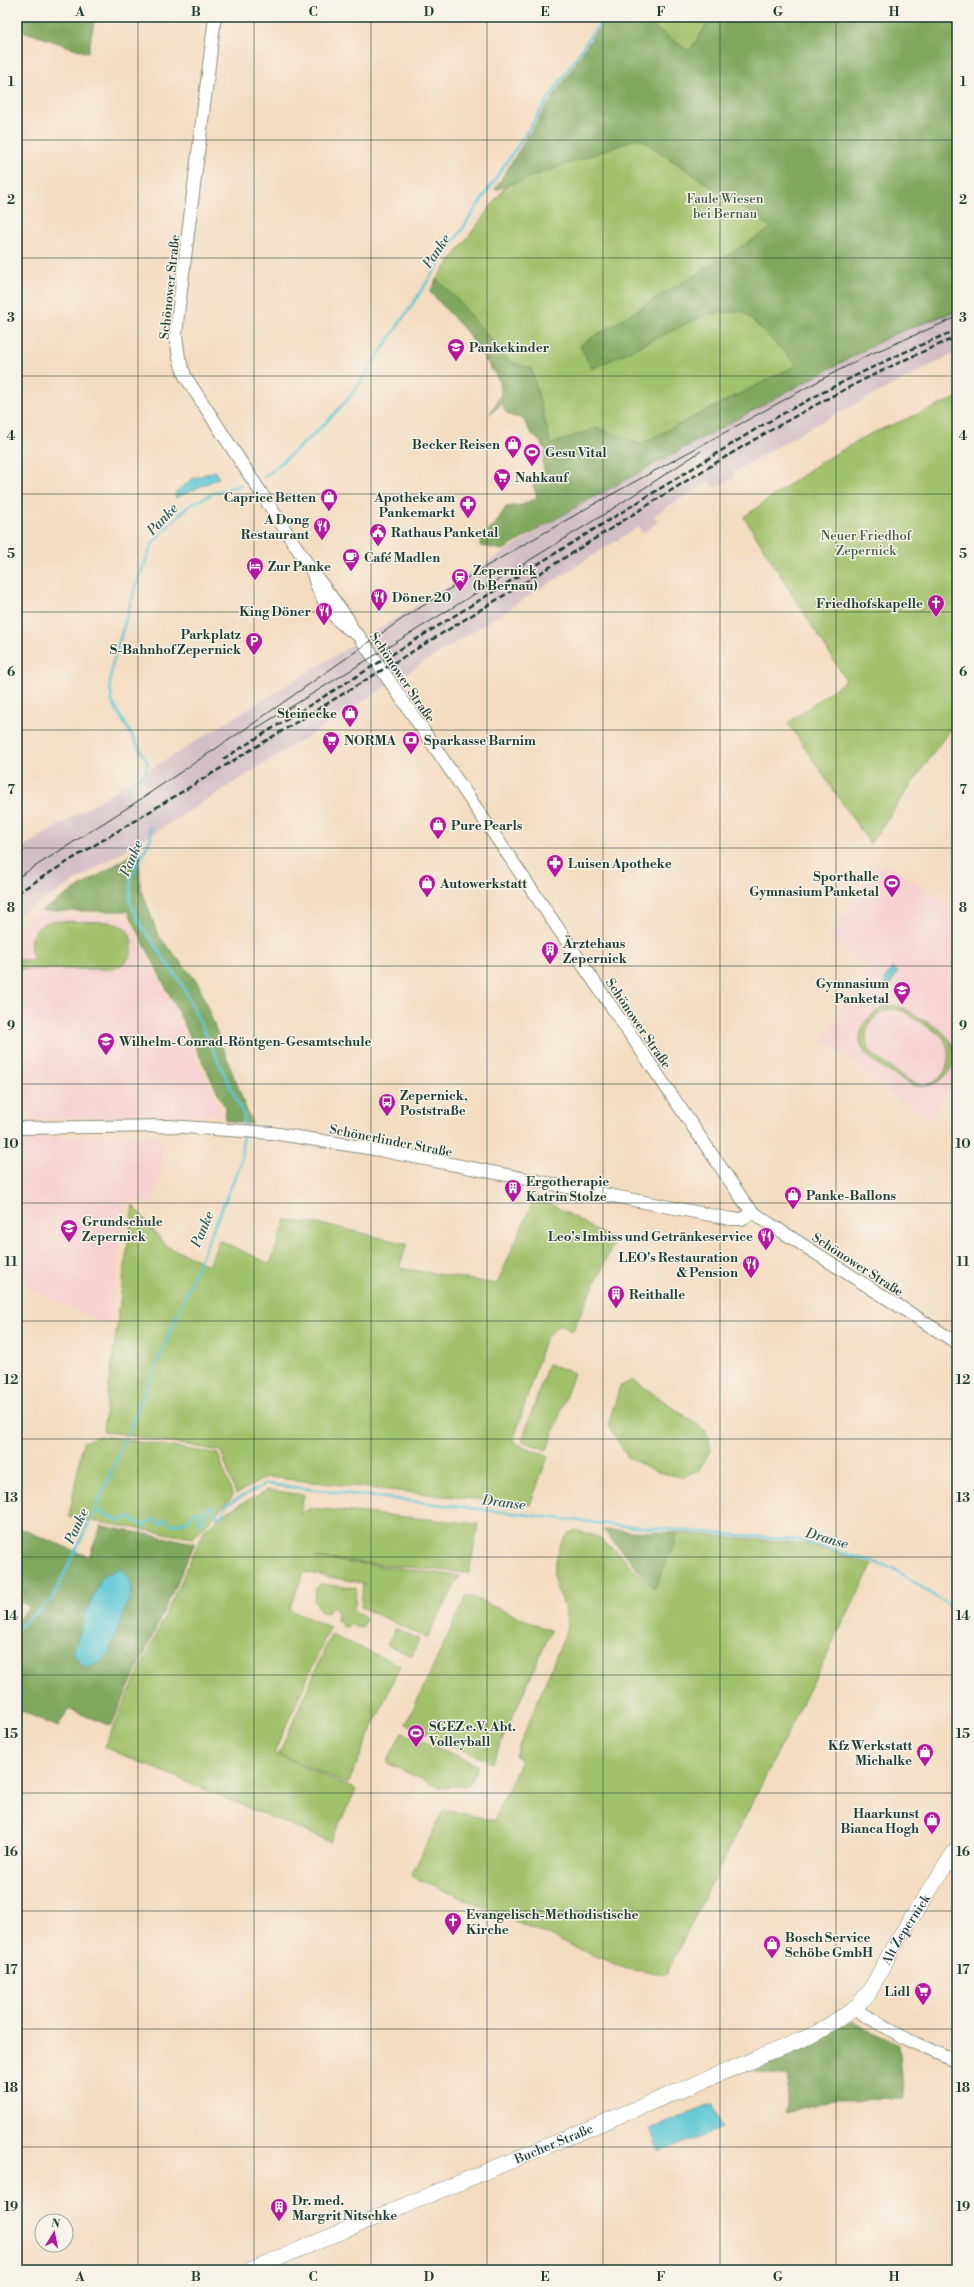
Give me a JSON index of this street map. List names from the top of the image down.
{
  "streets": {
    "main road": ["Alt Zepernick", "Bucher Straße"],
    "street": ["Schönower Straße", "Schönerlinder Straße"]
  },
  "crossings": [
    ["Schönower Straße", "Schönerlinder Straße"],
    ["Alt Zepernick", "Bucher Straße"]
  ],
  "water": ["Panke", "Dranse"],
  "parks": ["Faule Wiesen bei Bernau", "Neuer Friedhof Zepernick"],
  "places": {
    "school or university": [
      "Pankekinder",
      "Gymnasium Panketal",
      "Wilhelm-Conrad-Röntgen-Gesamtschule",
      "Grundschule Zepernick"
    ],
    "shop": [
      "Becker Reisen",
      "Caprice Betten",
      "Steinecke",
      "Pure Pearls",
      "Autowerkstatt",
      "Panke-Ballons",
      "Kfz Werkstatt Michalke",
      "Haarkunst Bianca Hogh",
      "Bosch Service Schöbe GmbH"
    ],
    "sports": ["Gesu Vital", "Sporthalle Gymnasium Panketal", "SGEZ e.V. Abt. Volleyball"],
    "supermarket": ["Nahkauf", "NORMA", "Lidl"],
    "pharmacy": ["Apotheke am Pankemarkt", "Luisen Apotheke"],
    "restaurant": [
      "A Dong Restaurant",
      "Döner 20",
      "King Döner",
      "Leo's Imbiss und Getränkeservice",
      "LEO's Restauration & Pension"
    ],
    "public building": ["Rathaus Panketal"],
    "cafe": ["Café Madlen"],
    "hotel": ["Zur Panke"],
    "station": ["Zepernick (b Bernau)"],
    "church": ["Friedhofskapelle", "Evangelisch-Methodistische Kirche"],
    "parking": ["Parkplatz S-Bahnhof Zepernick"],
    "bank": ["Sparkasse Barnim"],
    "building": [
      "Ärztehaus Zepernick",
      "Ergotherapie Katrin Stolze",
      "Reithalle",
      "Dr. med. Margrit Nitschke"
    ],
    "bus stop": ["Zepernick, Poststraße"]
  },
  "north": "top",
  "grid": {
    "columns": [
      "A",
      "B",
      "C",
      "D",
      "E",
      "F",
      "G",
      "H"
    ],
    "rows": [
      "1",
      "2",
      "3",
      "4",
      "5",
      "6",
      "7",
      "8",
      "9",
      "10",
      "11",
      "12",
      "13",
      "14",
      "15",
      "16",
      "17",
      "18",
      "19"
    ]
  }
}
